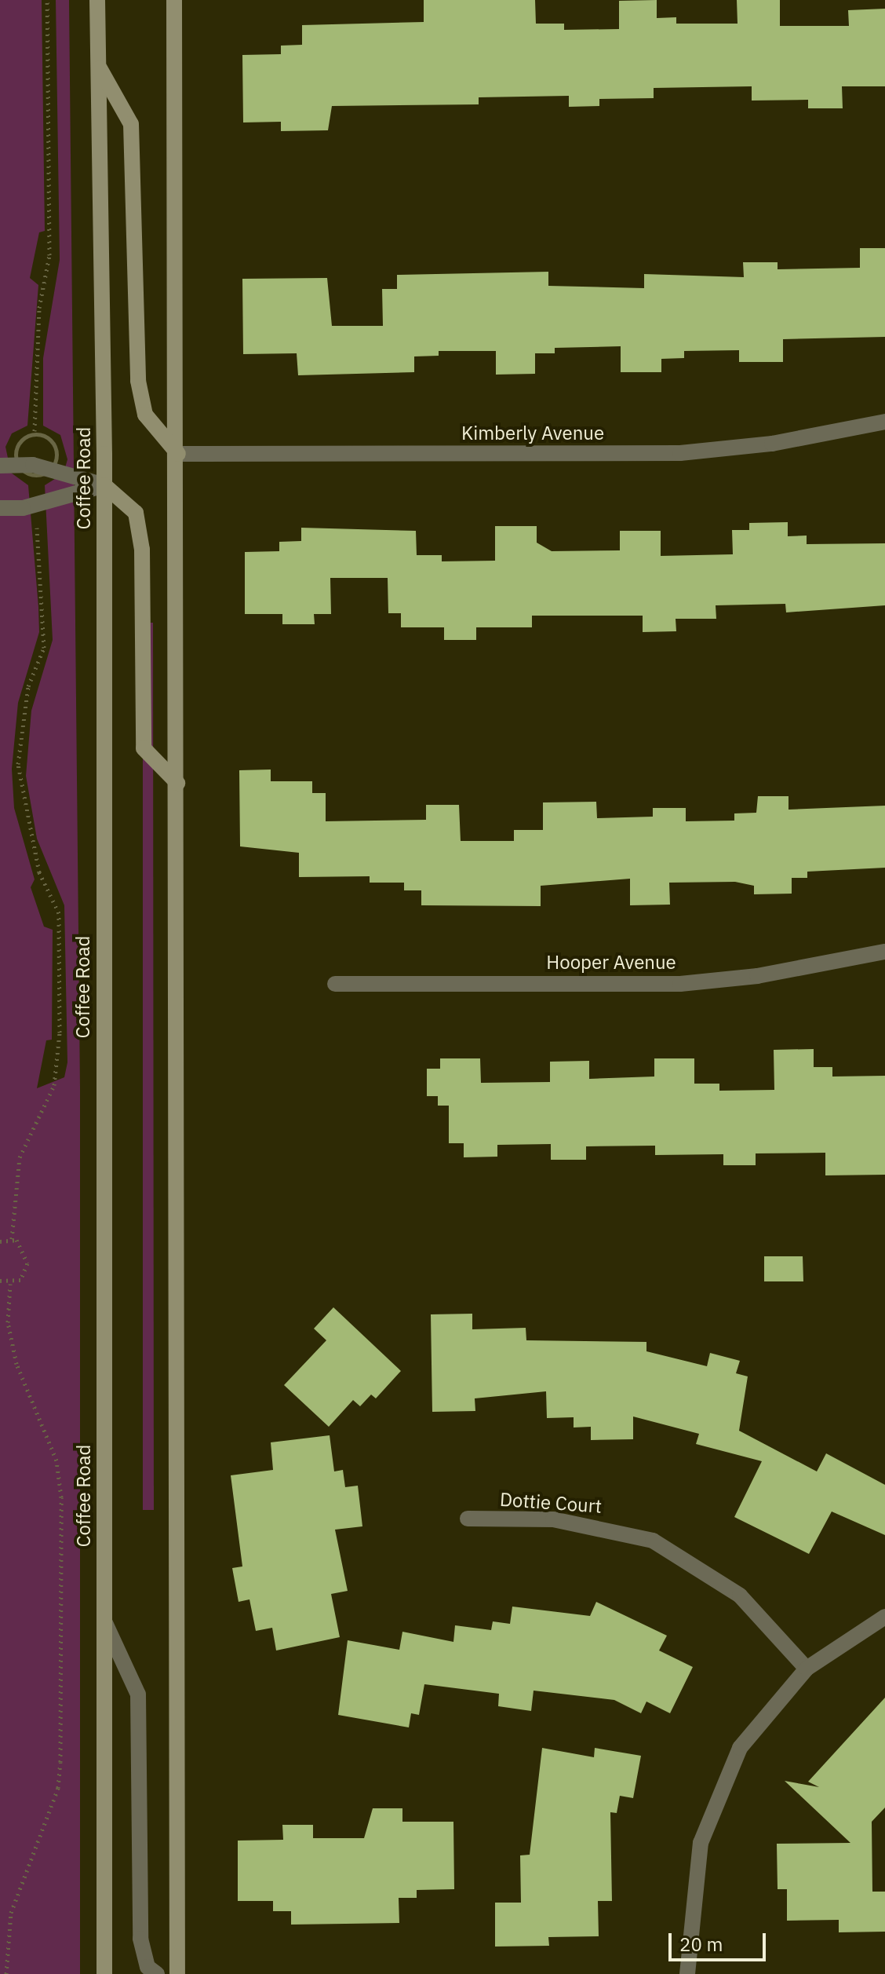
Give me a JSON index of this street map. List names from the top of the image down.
{
  "streets": {
    "main road": ["Coffee Road"],
    "street": ["Kimberly Avenue", "Hooper Avenue", "Dottie Court"]
  },
  "scale_bar": "20 m"
}
